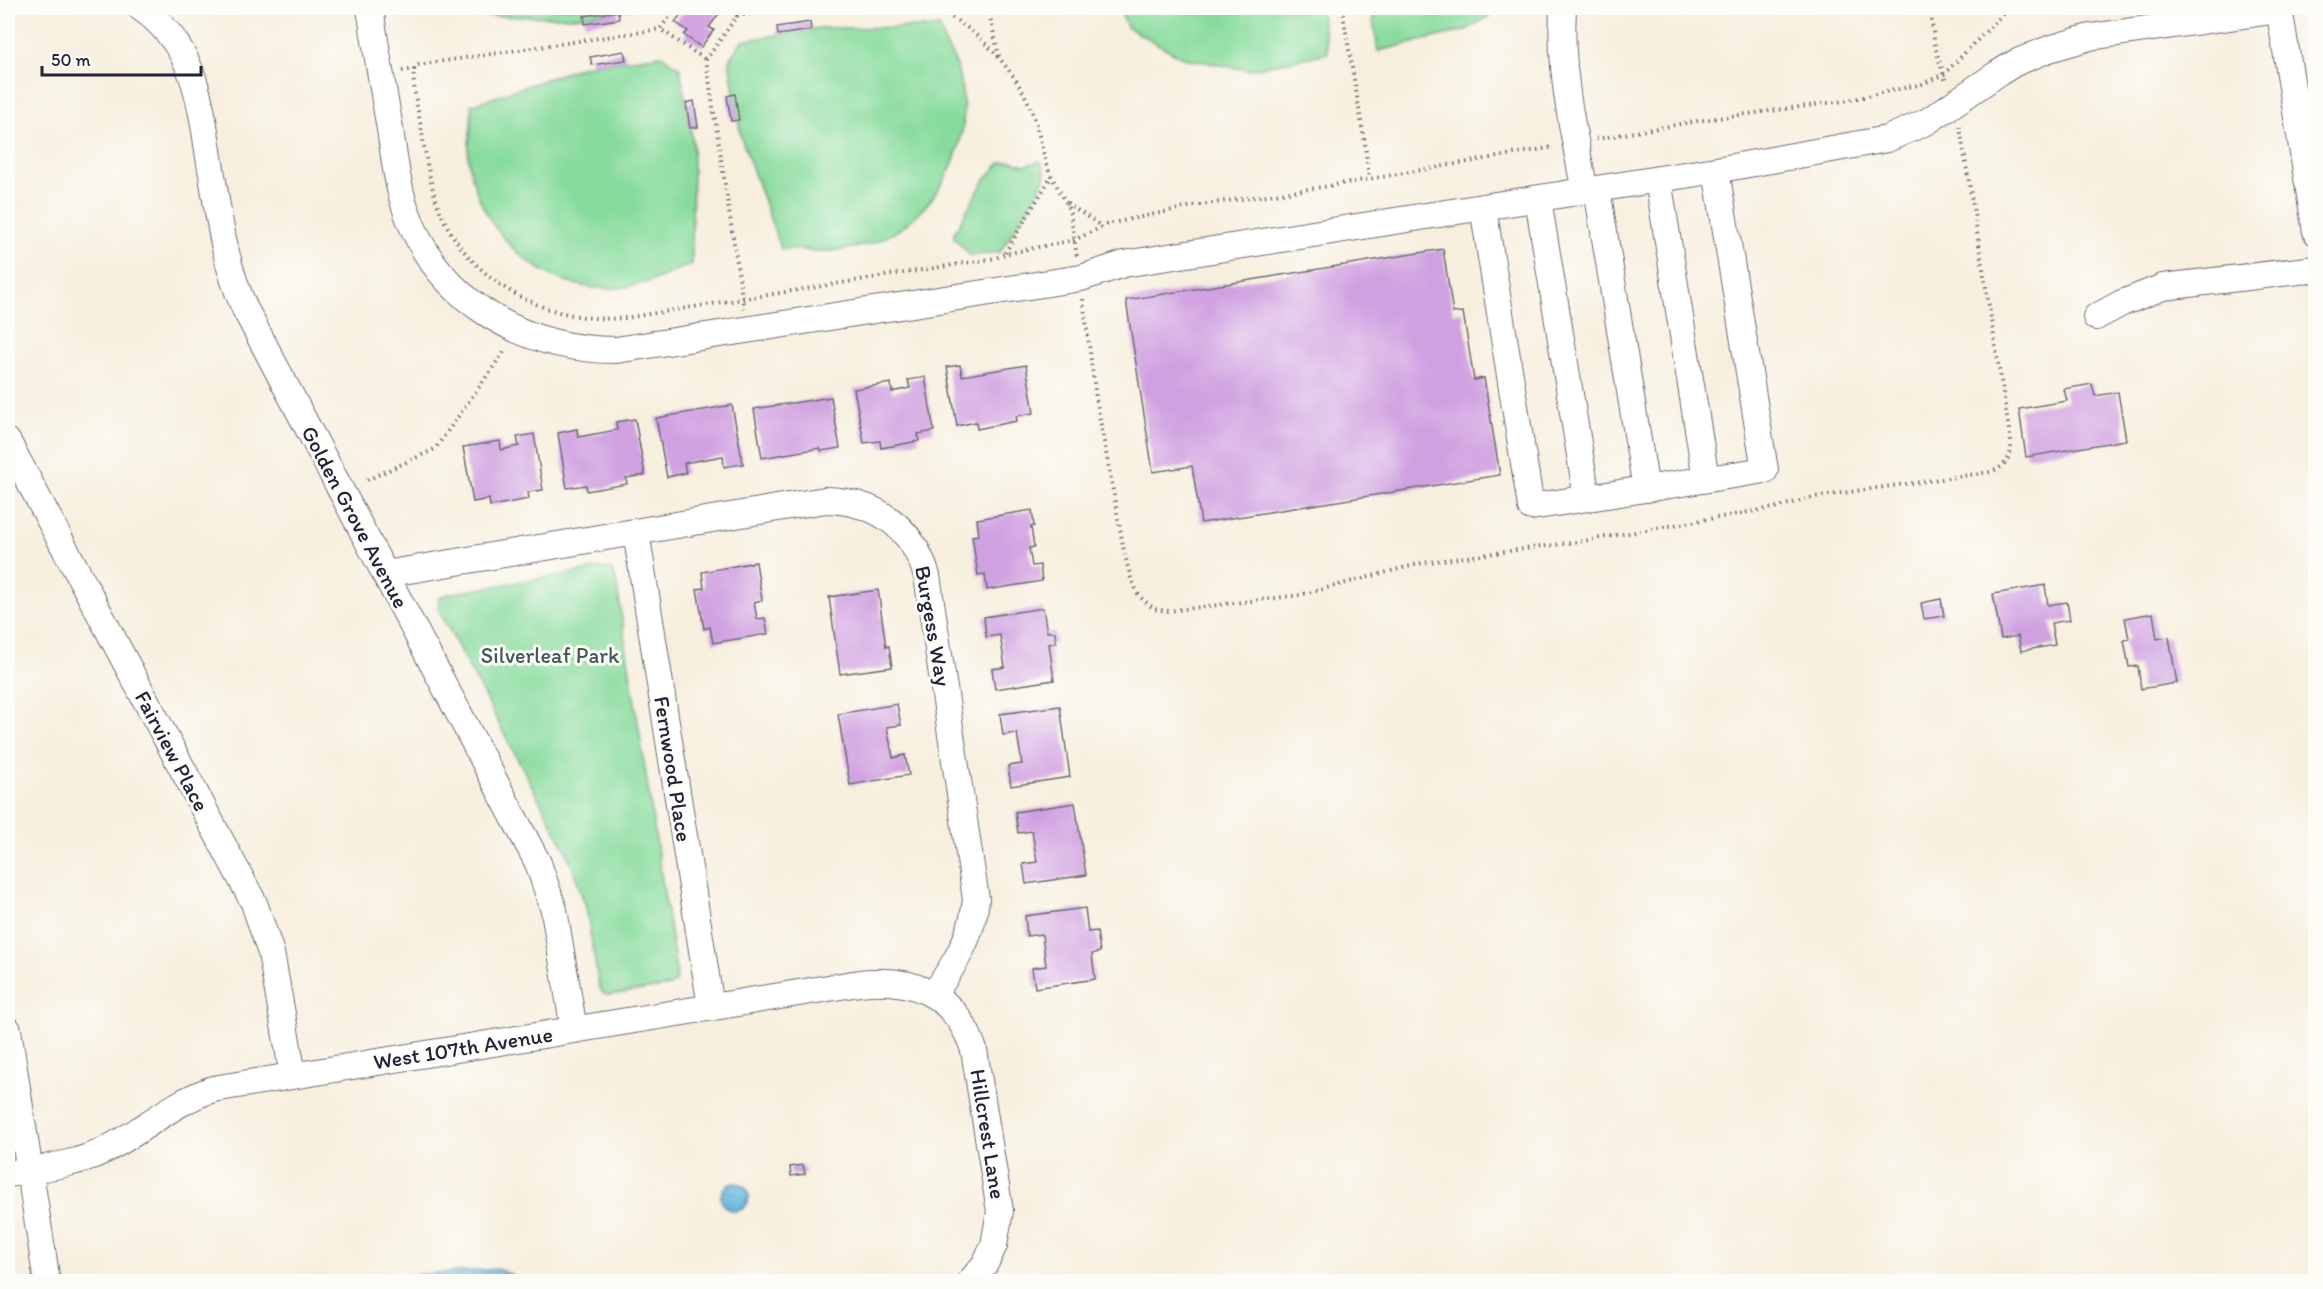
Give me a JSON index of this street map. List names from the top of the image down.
{
  "streets": {
    "street": [
      "Golden Grove Avenue",
      "Burgess Way",
      "Fairview Place",
      "Fernwood Place",
      "West 107th Avenue",
      "Hillcrest Lane"
    ]
  },
  "crossings": [
    ["Golden Grove Avenue", "Burgess Way"],
    ["Golden Grove Avenue", "West 107th Avenue"],
    ["Burgess Way", "Fernwood Place"],
    ["Burgess Way", "West 107th Avenue"],
    ["Burgess Way", "Hillcrest Lane"],
    ["Fairview Place", "West 107th Avenue"],
    ["Fernwood Place", "West 107th Avenue"],
    ["West 107th Avenue", "Hillcrest Lane"]
  ],
  "parks": ["Silverleaf Park"],
  "scale_bar": "50 m"
}
